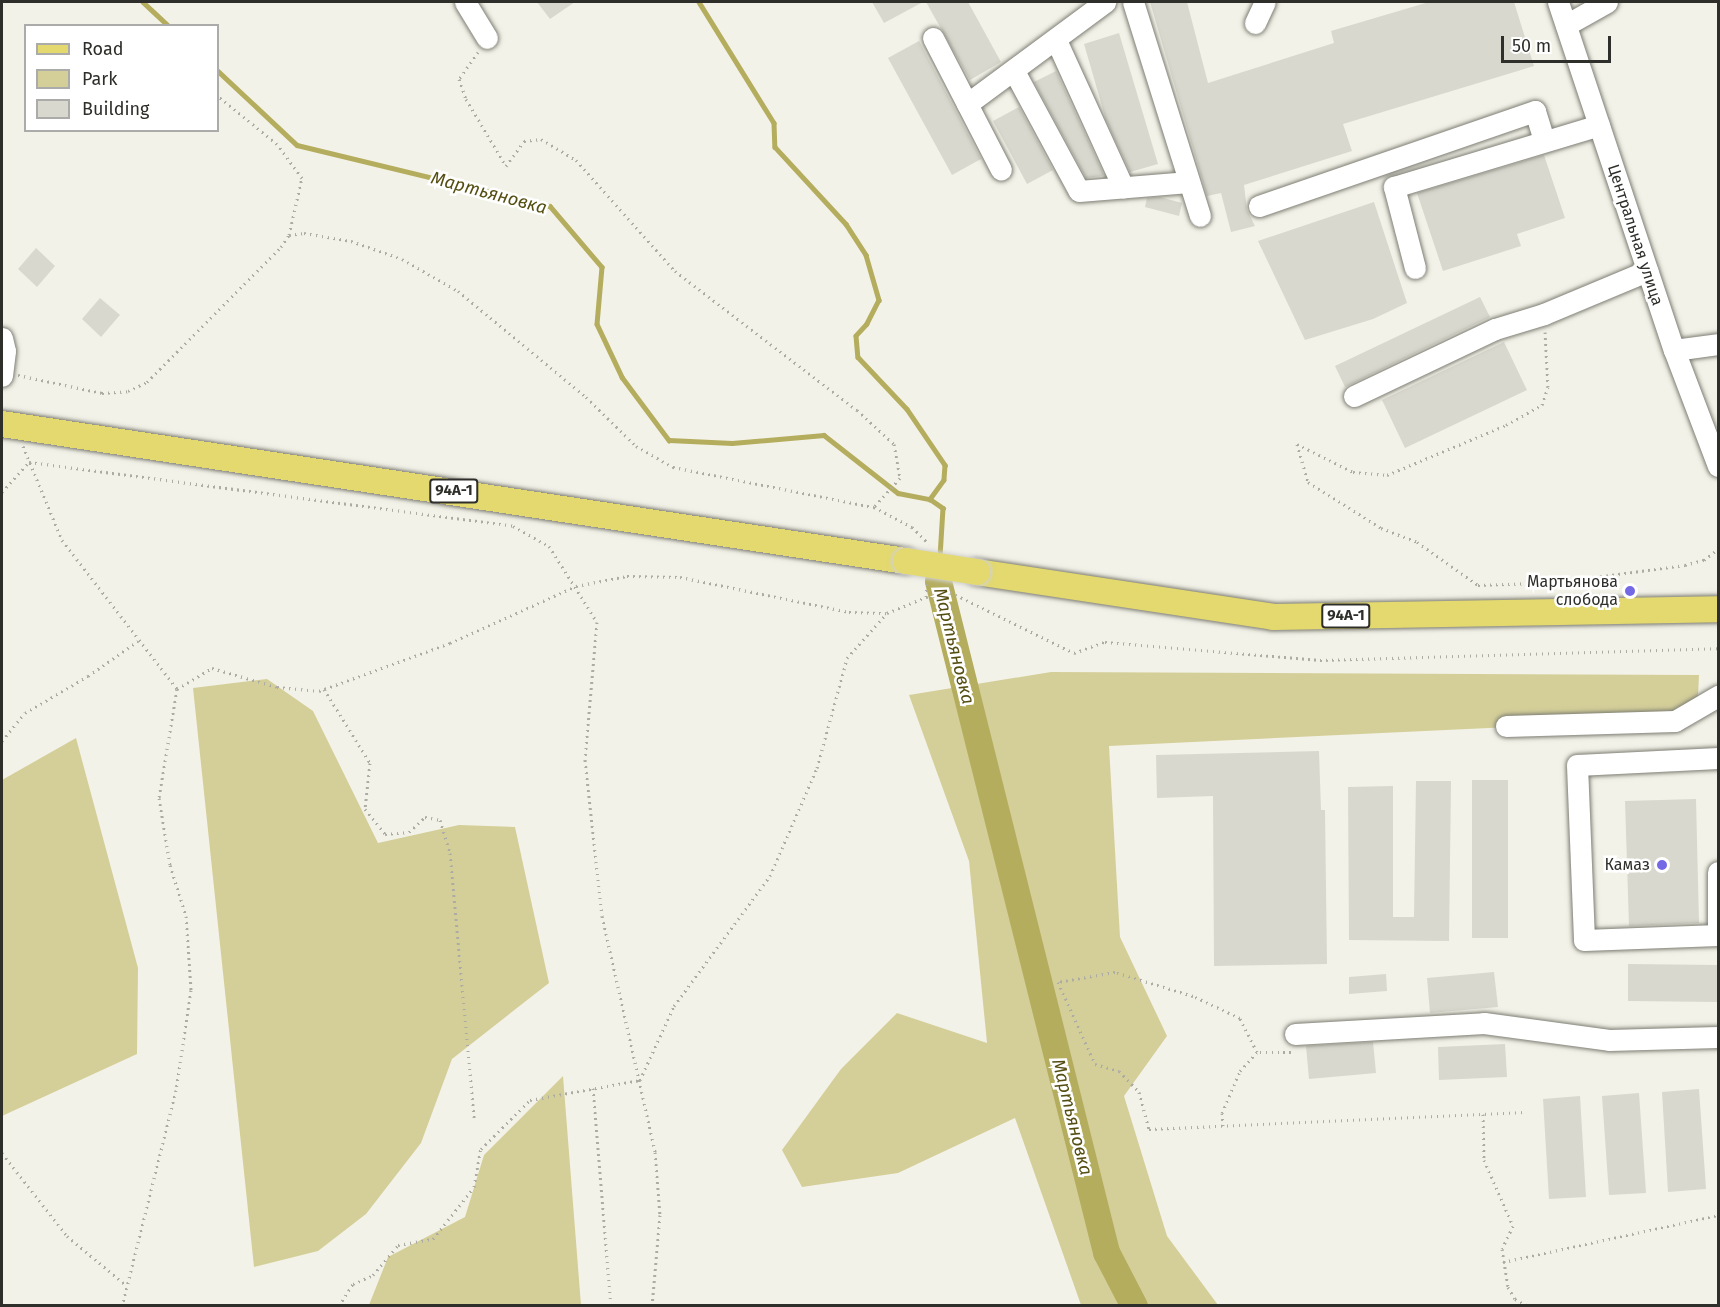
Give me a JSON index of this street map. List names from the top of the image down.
{
  "streets": {
    "main road": ["94А-1"],
    "street": ["Центральная улица"]
  },
  "water": ["Мартьяновка"],
  "places": ["Мартьянова слобода", "Камаз"],
  "legend": ["Road", "Park", "Building"],
  "scale_bar": "50 m"
}
